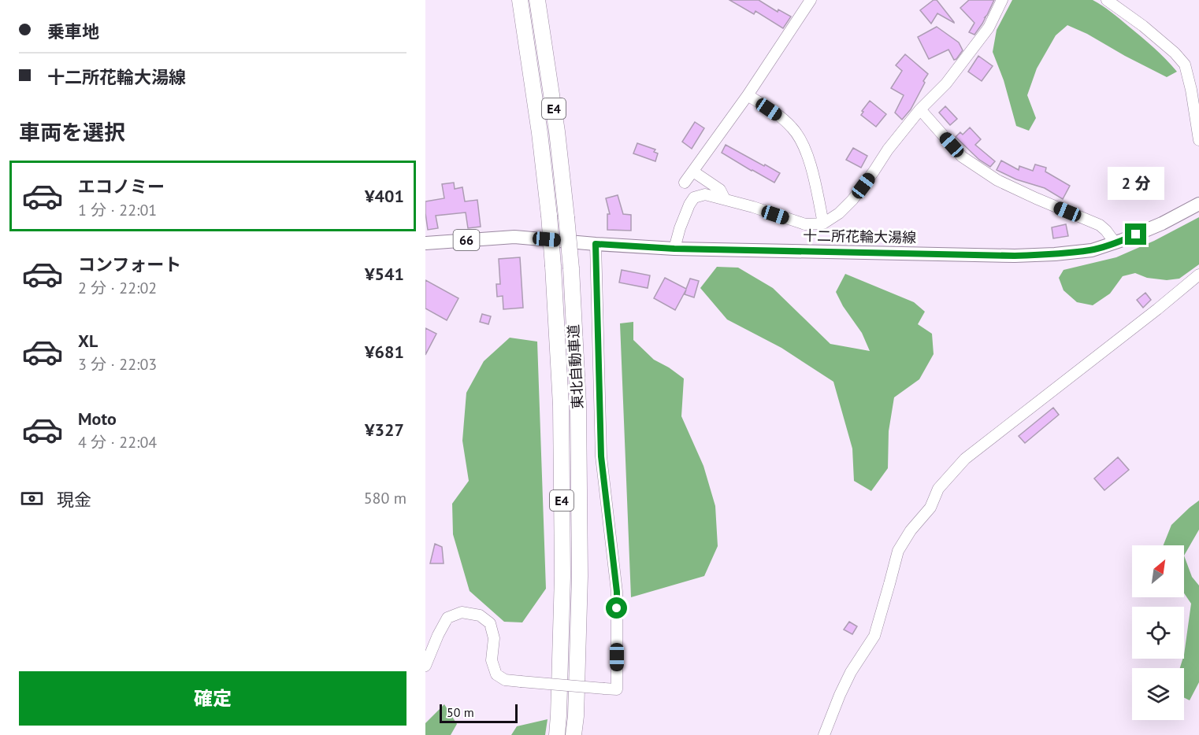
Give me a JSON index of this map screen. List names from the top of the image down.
{
  "streets": {
    "highway": ["E4", "東北自動車道"],
    "main road": ["十二所花輪大湯線", "66"]
  },
  "scale_bar": "50 m",
  "north": "top right",
  "page": {
    "banner": ["乗車地", "十二所花輪大湯線"],
    "heading": "車両を選択",
    "list": [
      {
        "name": "エコノミー",
        "note": "1 分 · 22:01",
        "value": "¥401"
      },
      {
        "name": "コンフォート",
        "note": "2 分 · 22:02",
        "value": "¥541"
      },
      {
        "name": "XL",
        "note": "3 分 · 22:03",
        "value": "¥681"
      },
      {
        "name": "Moto",
        "note": "4 分 · 22:04",
        "value": "¥327"
      }
    ],
    "bubble": "2 分",
    "pay": ["現金", "580 m"],
    "buttons": "確定",
    "scale": "50 m"
  }
}
